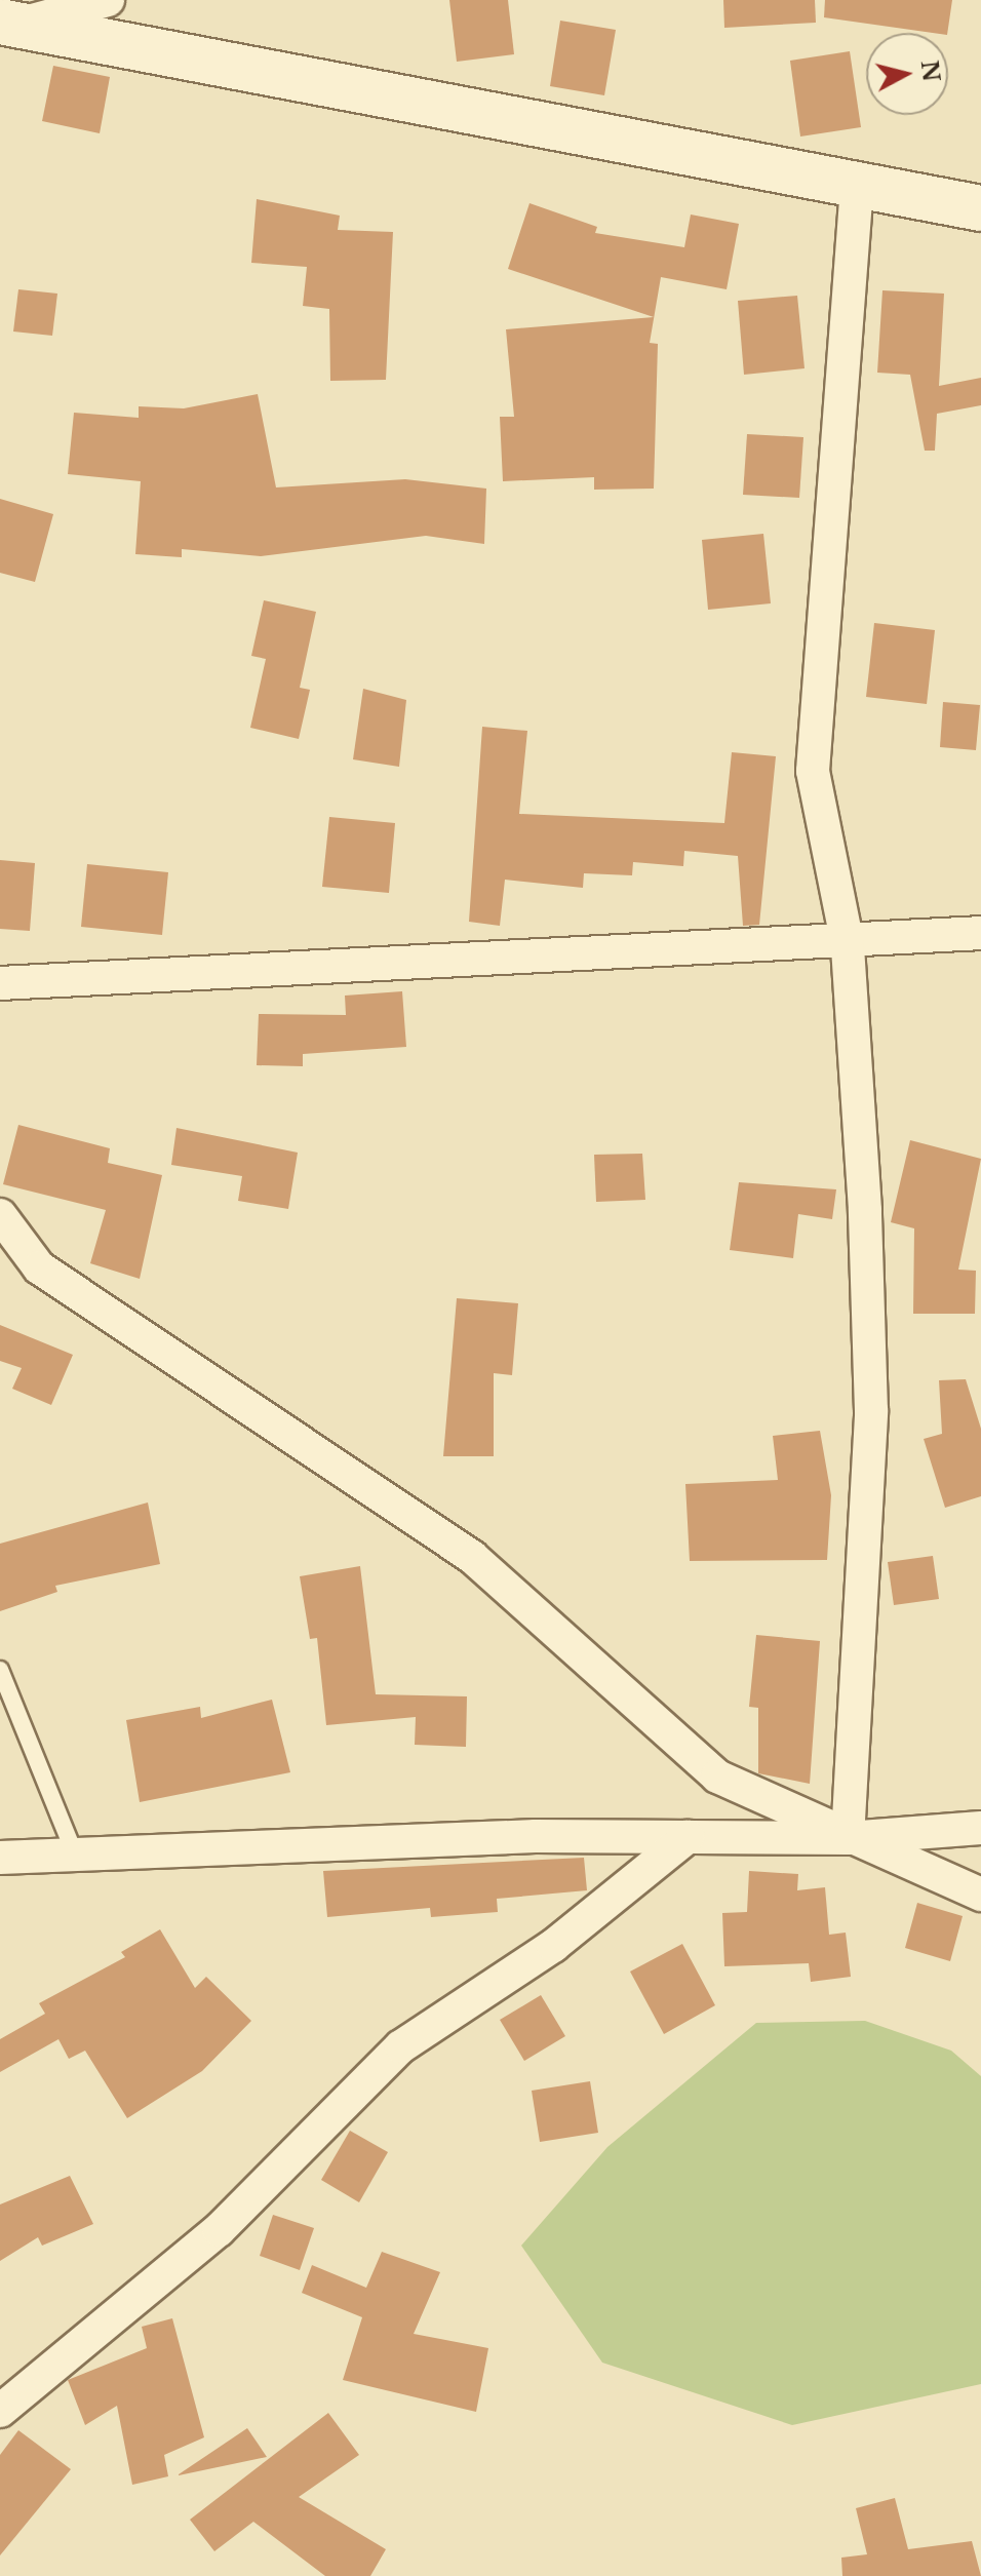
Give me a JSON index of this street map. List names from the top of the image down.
{
  "north": "right"
}
